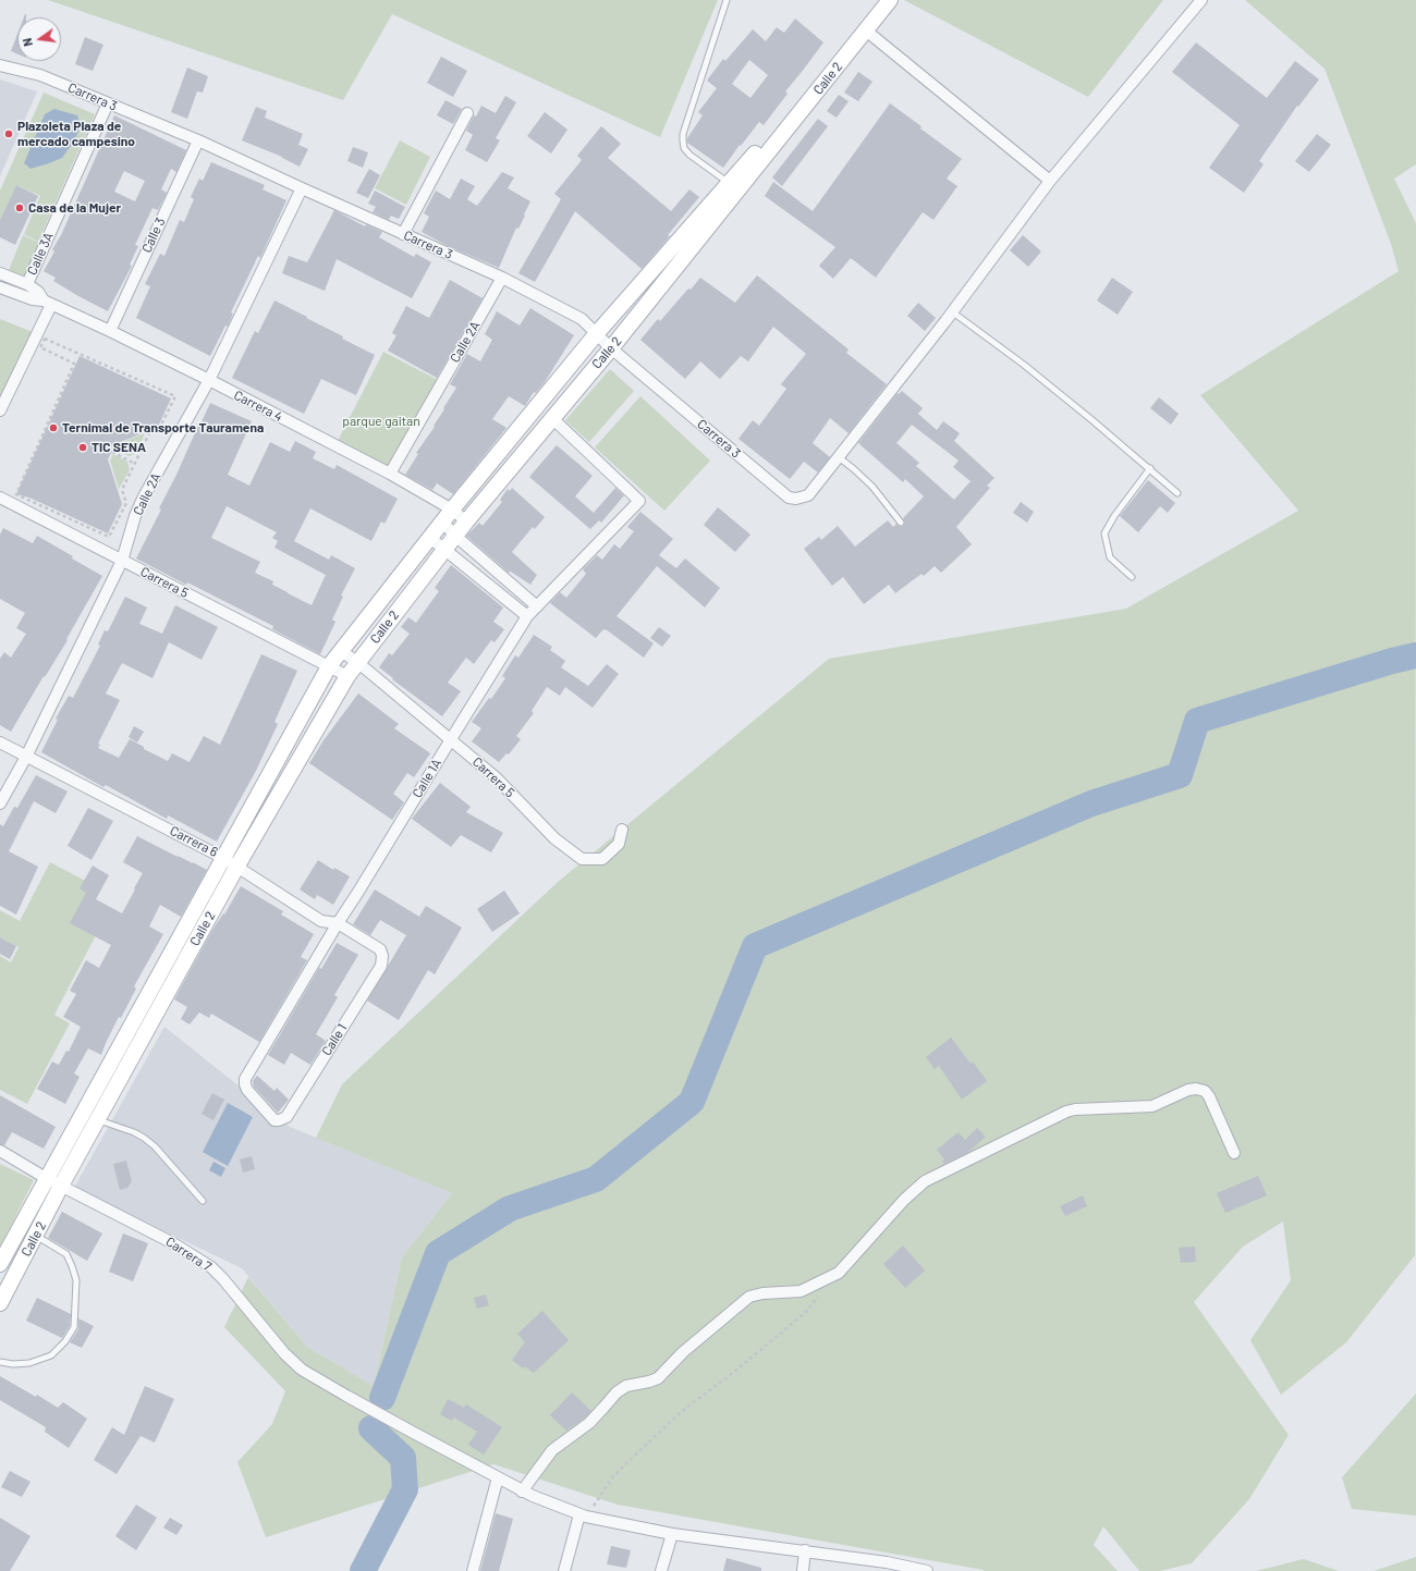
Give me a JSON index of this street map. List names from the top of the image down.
{
  "streets": {
    "main road": ["Calle 2"],
    "street": [
      "Carrera 3",
      "Calle 3",
      "Calle 3A",
      "Calle 2A",
      "Carrera 4",
      "Carrera 5",
      "Calle 1A",
      "Carrera 6",
      "Calle 1",
      "Carrera 7"
    ]
  },
  "crossings": [
    ["Calle 2", "Carrera 3"],
    ["Calle 2", "Carrera 4"],
    ["Calle 2", "Carrera 5"],
    ["Calle 2", "Calle 1A"],
    ["Calle 2", "Carrera 6"],
    ["Calle 2", "Carrera 7"],
    ["Carrera 3", "Calle 3"],
    ["Carrera 3", "Calle 3A"],
    ["Carrera 3", "Calle 2A"],
    ["Calle 3", "Carrera 4"],
    ["Calle 3A", "Carrera 4"],
    ["Calle 2A", "Carrera 4"],
    ["Calle 2A", "Carrera 5"],
    ["Calle 2A", "Carrera 6"],
    ["Carrera 4", "Calle 1A"],
    ["Carrera 5", "Calle 1A"],
    ["Calle 1A", "Carrera 6"],
    ["Calle 1A", "Calle 1"],
    ["Carrera 6", "Calle 1"]
  ],
  "parks": ["parque gaitan"],
  "places": [
    "Plazoleta Plaza de mercado campesino",
    "Casa de la Mujer",
    "Ternimal de Transporte Tauramena",
    "TIC SENA"
  ],
  "north": "left"
}
